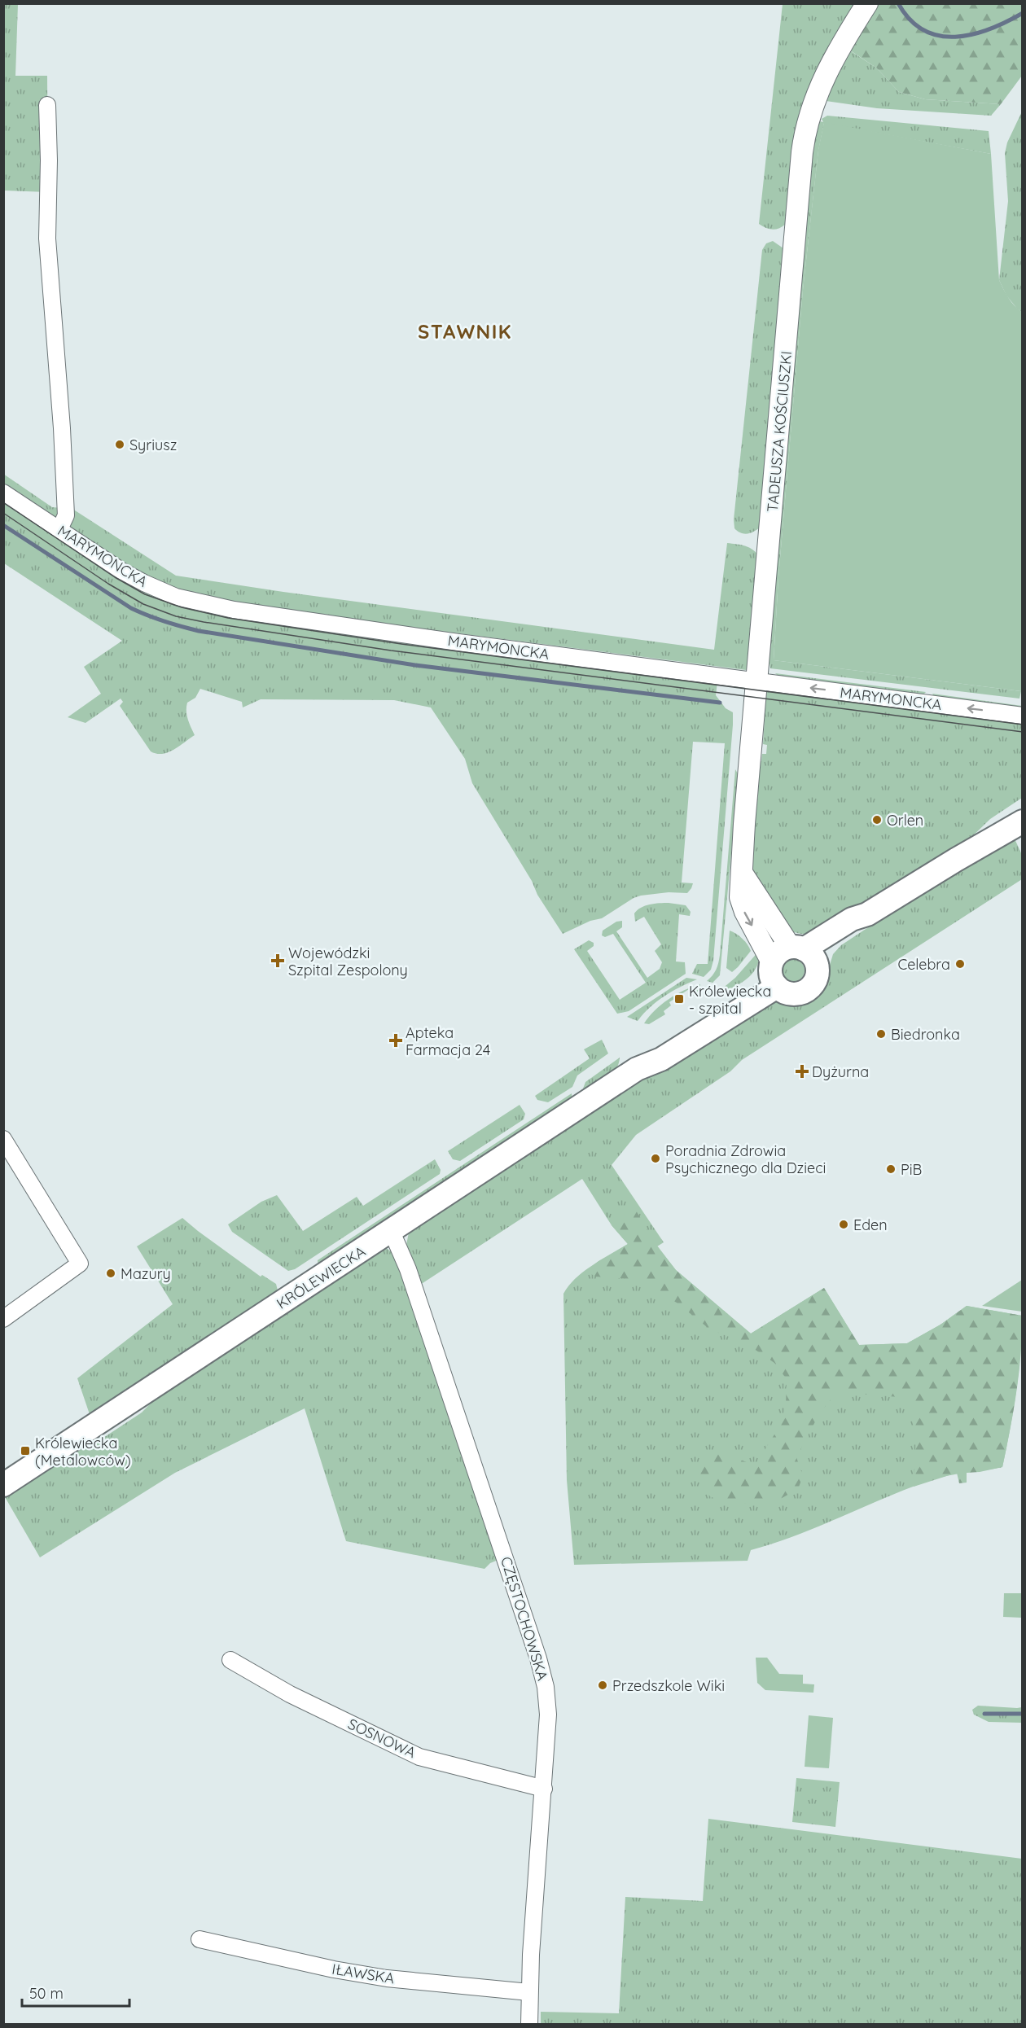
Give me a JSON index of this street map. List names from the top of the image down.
{
  "streets": {
    "main road": ["KRÓLEWIECKA"],
    "street": [
      "TADEUSZA KOŚCIUSZKI",
      "MARYMONCKA",
      "CZĘSTOCHOWSKA",
      "SOSNOWA",
      "IŁAWSKA"
    ]
  },
  "crossings": [
    ["TADEUSZA KOŚCIUSZKI", "MARYMONCKA"],
    ["TADEUSZA KOŚCIUSZKI", "KRÓLEWIECKA"],
    ["KRÓLEWIECKA", "CZĘSTOCHOWSKA"],
    ["CZĘSTOCHOWSKA", "SOSNOWA"],
    ["CZĘSTOCHOWSKA", "IŁAWSKA"]
  ],
  "districts": ["STAWNIK"],
  "places": {
    "other": [
      "Syriusz",
      "Orlen",
      "Celebra",
      "Biedronka",
      "Poradnia Zdrowia Psychicznego dla Dzieci",
      "PiB",
      "Eden",
      "Mazury",
      "Przedszkole Wiki"
    ],
    "health": ["Wojewódzki Szpital Zespolony", "Apteka Farmacja 24", "Dyżurna"],
    "transit": ["Królewiecka - szpital", "Królewiecka (Metalowców)"]
  },
  "scale_bar": "50 m"
}
